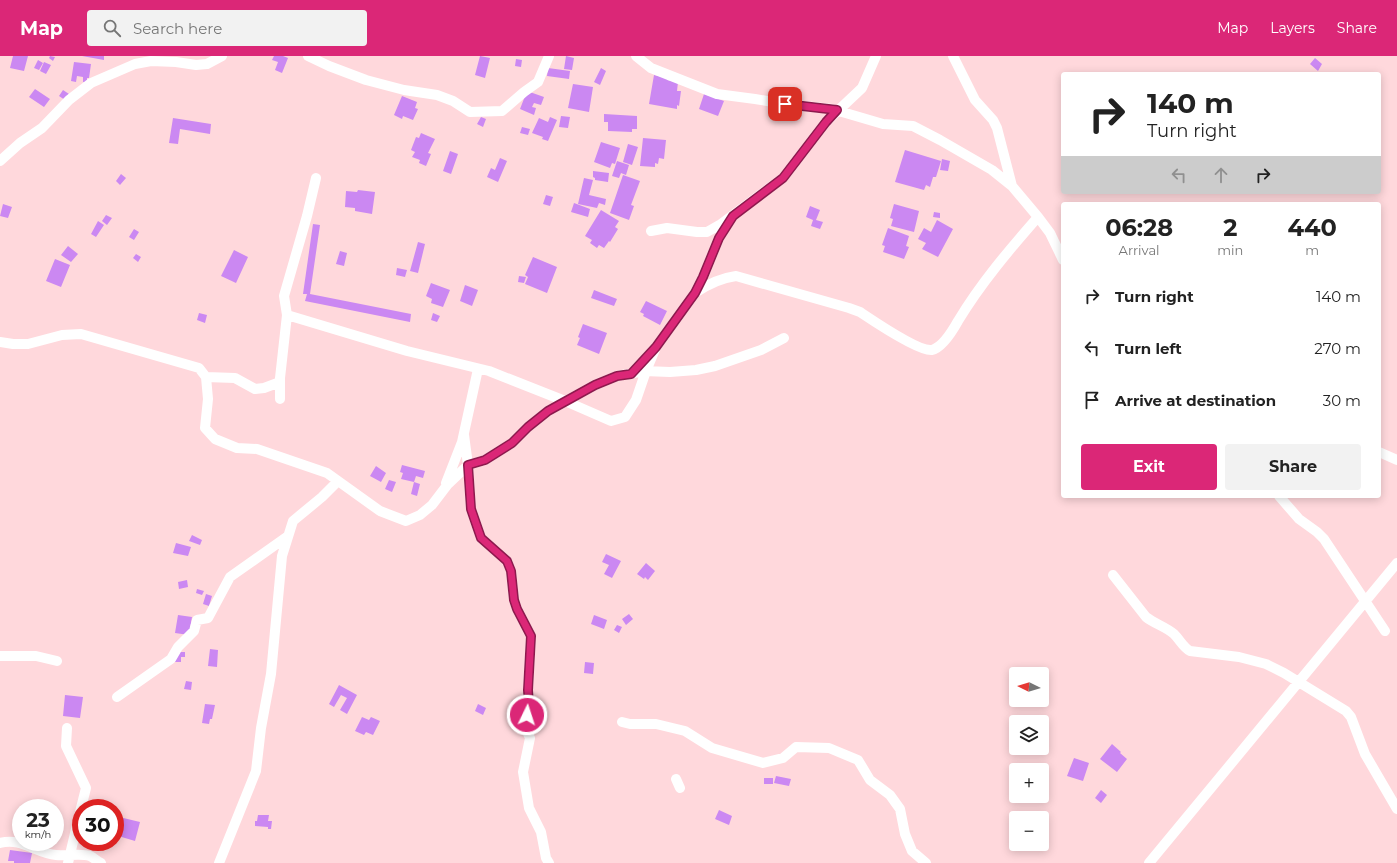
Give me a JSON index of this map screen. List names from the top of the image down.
{
  "north": "left",
  "page": {
    "header": "Map",
    "search": "Search here",
    "nav": ["Map", "Layers", "Share"],
    "turn": ["140 m", "Turn right"],
    "eta": [
      "06:28",
      "Arrival",
      "2",
      "min",
      "440",
      "m"
    ],
    "list": [
      {
        "name": "Turn right",
        "value": "140 m"
      },
      {
        "name": "Turn left",
        "value": "270 m"
      },
      {
        "name": "Arrive at destination",
        "value": "30 m"
      }
    ],
    "buttons": ["Exit", "Share"],
    "map_buttons": ["+", "−"],
    "speed": "23 km/h",
    "limit": "30"
  }
}
